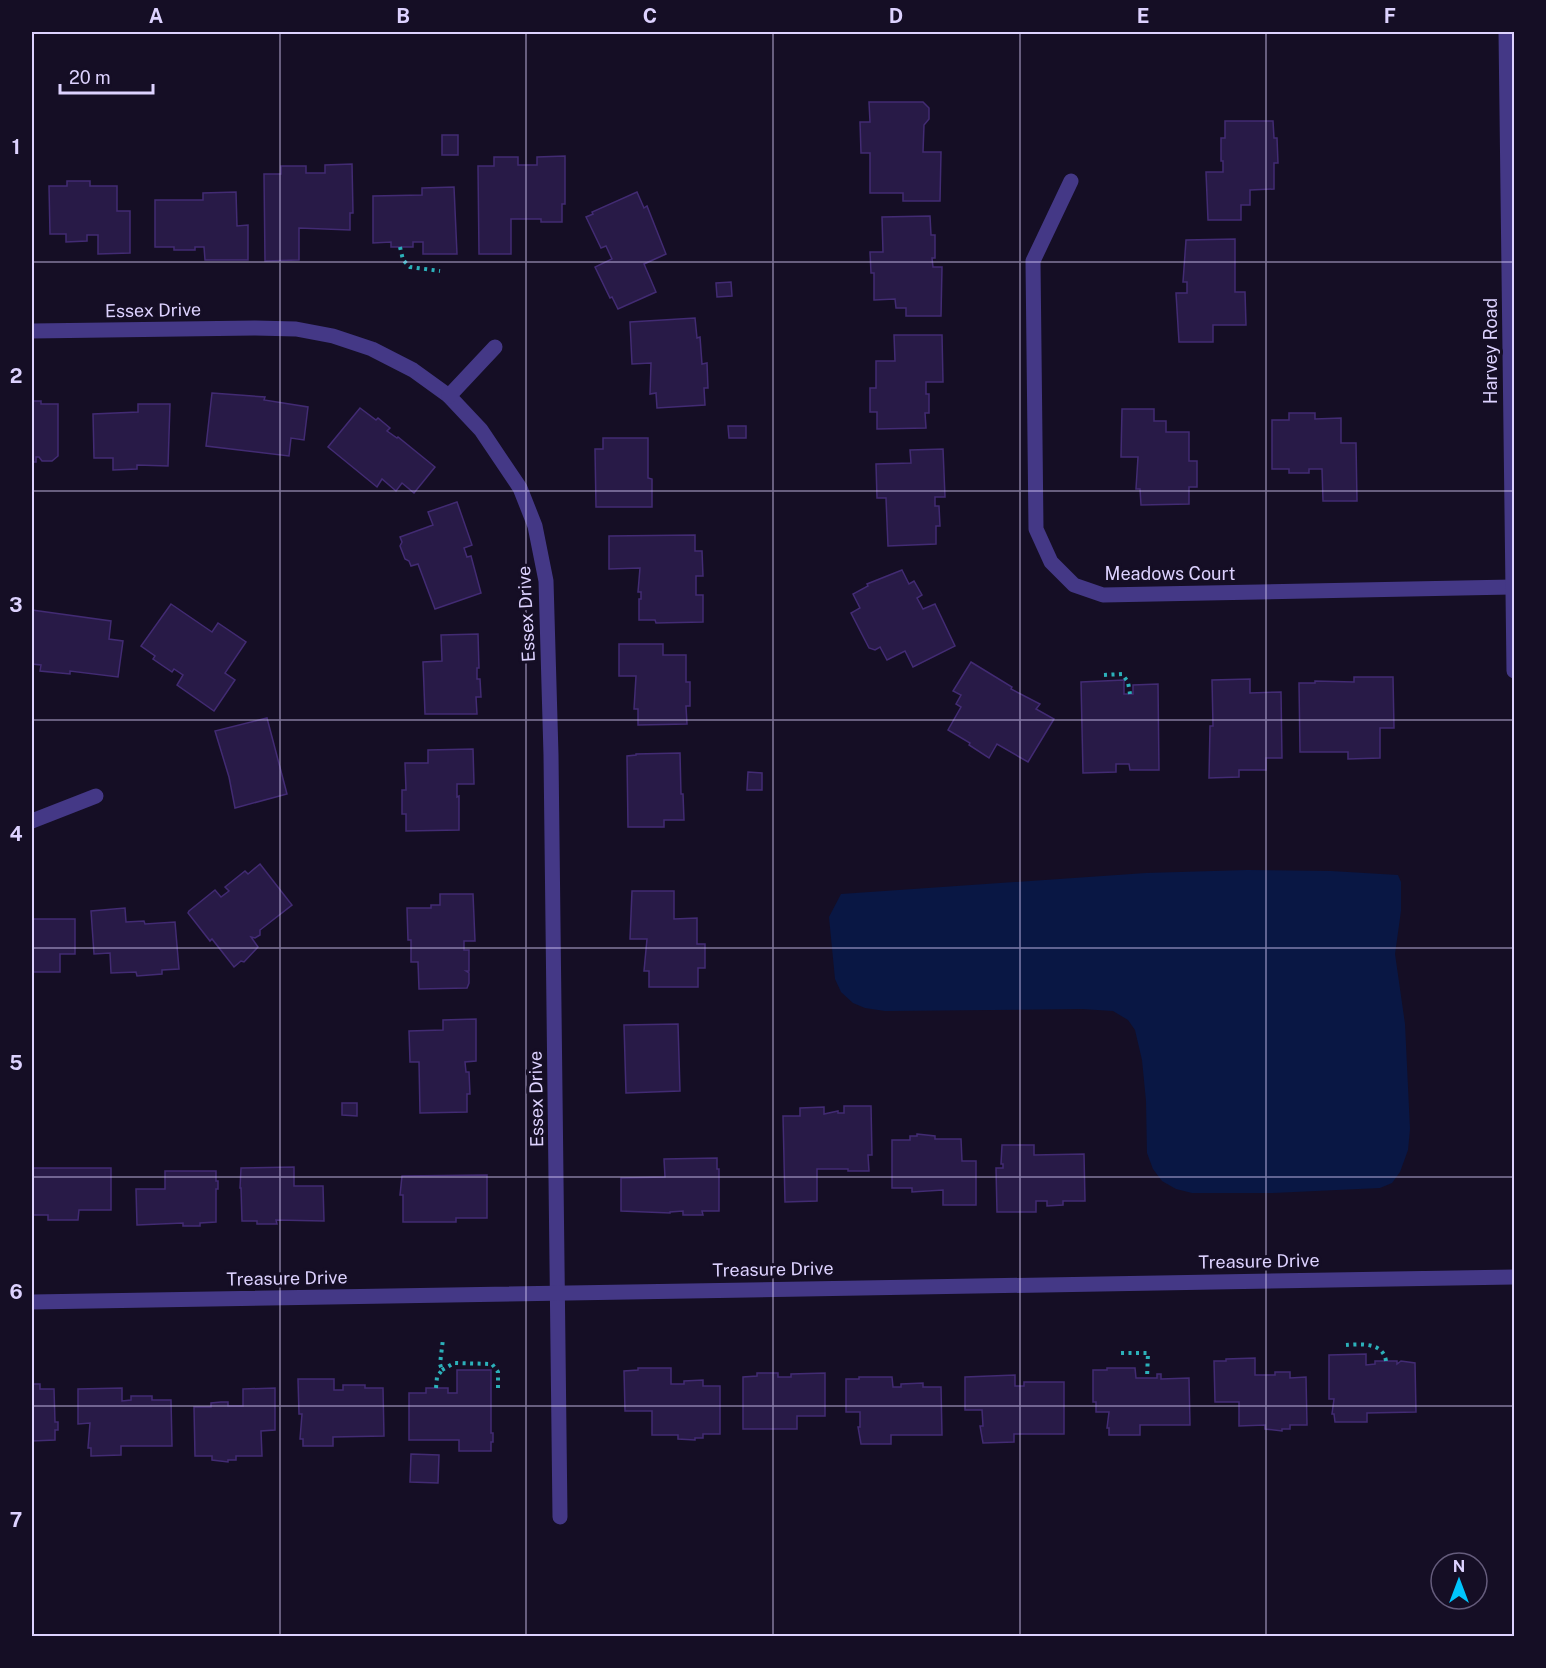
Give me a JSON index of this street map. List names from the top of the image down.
{
  "streets": {
    "street": [
      "Essex Drive",
      "Harvey Road",
      "Meadows Court",
      "Treasure Drive"
    ]
  },
  "crossings": [
    ["Essex Drive", "Treasure Drive"],
    ["Harvey Road", "Meadows Court"]
  ],
  "scale_bar": "20 m",
  "north": "top",
  "grid": {
    "columns": [
      "A",
      "B",
      "C",
      "D",
      "E",
      "F"
    ],
    "rows": [
      "1",
      "2",
      "3",
      "4",
      "5",
      "6",
      "7"
    ]
  }
}
